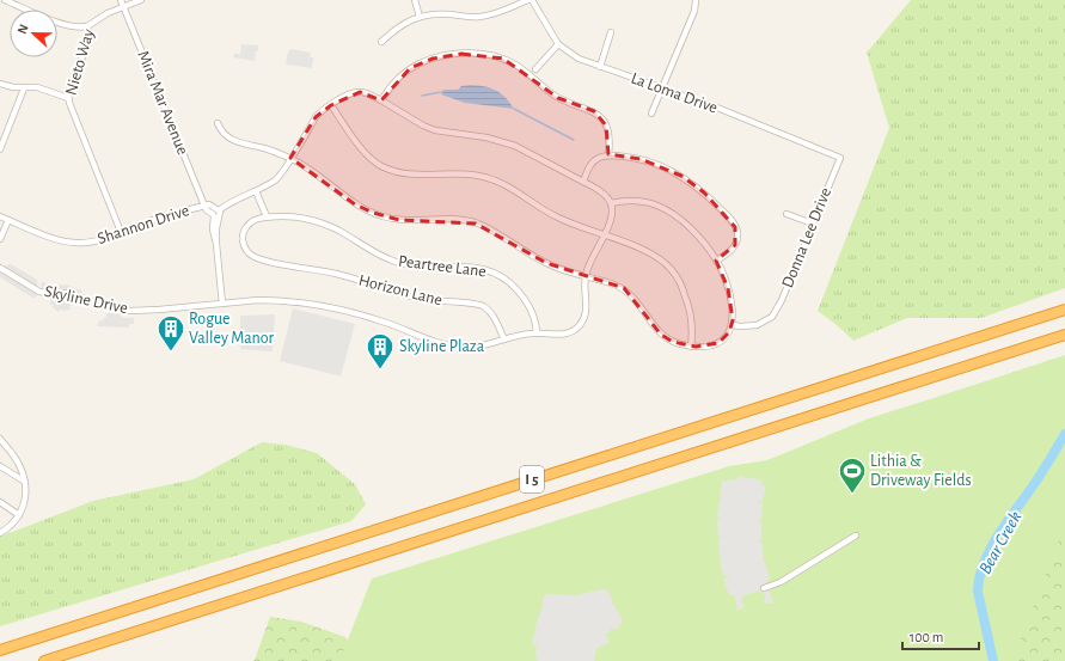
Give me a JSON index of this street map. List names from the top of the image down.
{
  "streets": {
    "highway": ["I 5"],
    "street": [
      "Nieto Way",
      "La Loma Drive",
      "Mira Mar Avenue",
      "Shannon Drive",
      "Donna Lee Drive",
      "Peartree Lane",
      "Horizon Lane",
      "Skyline Drive"
    ]
  },
  "crossings": [
    ["Nieto Way", "Mira Mar Avenue"],
    ["Nieto Way", "Shannon Drive"],
    ["La Loma Drive", "Donna Lee Drive"],
    ["Mira Mar Avenue", "Shannon Drive"],
    ["Mira Mar Avenue", "Skyline Drive"],
    ["Peartree Lane", "Horizon Lane"],
    ["Peartree Lane", "Skyline Drive"],
    ["Horizon Lane", "Skyline Drive"]
  ],
  "water": ["Bear Creek"],
  "places": {
    "building": ["Rogue Valley Manor", "Skyline Plaza"],
    "sports": ["Lithia & Driveway Fields"]
  },
  "scale_bar": "100 m",
  "north": "left"
}
